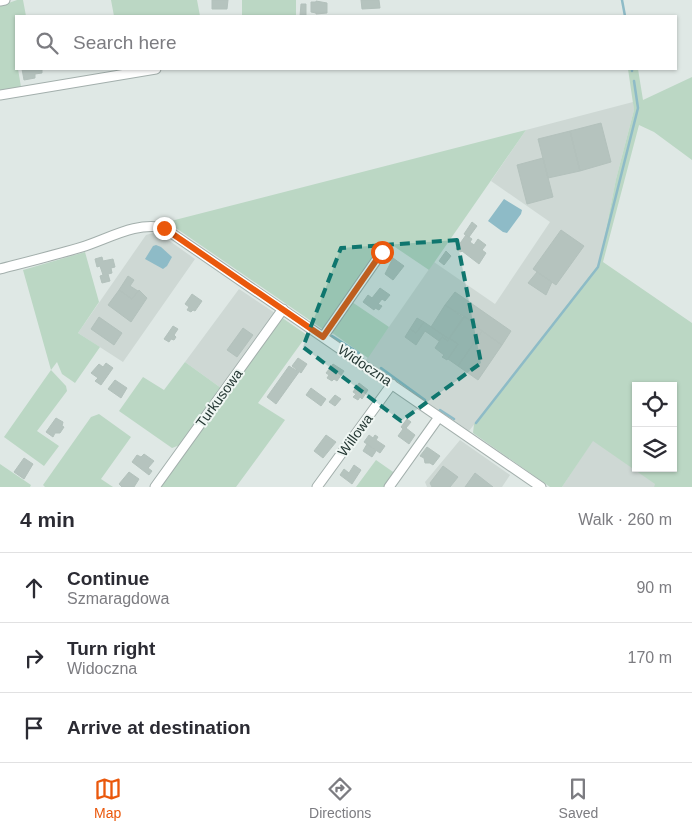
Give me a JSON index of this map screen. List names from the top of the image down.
{
  "streets": {
    "street": ["Widoczna", "Turkusowa", "Willowa"]
  },
  "crossings": [
    ["Widoczna", "Turkusowa"],
    ["Widoczna", "Willowa"]
  ],
  "page": {
    "search": "Search here",
    "heading": ["4 min", "Walk · 260 m"],
    "list": [
      ["Continue", "Szmaragdowa", "90 m"],
      ["Turn right", "Widoczna", "170 m"],
      "Arrive at destination"
    ],
    "nav": ["Map", "Directions", "Saved"]
  }
}
